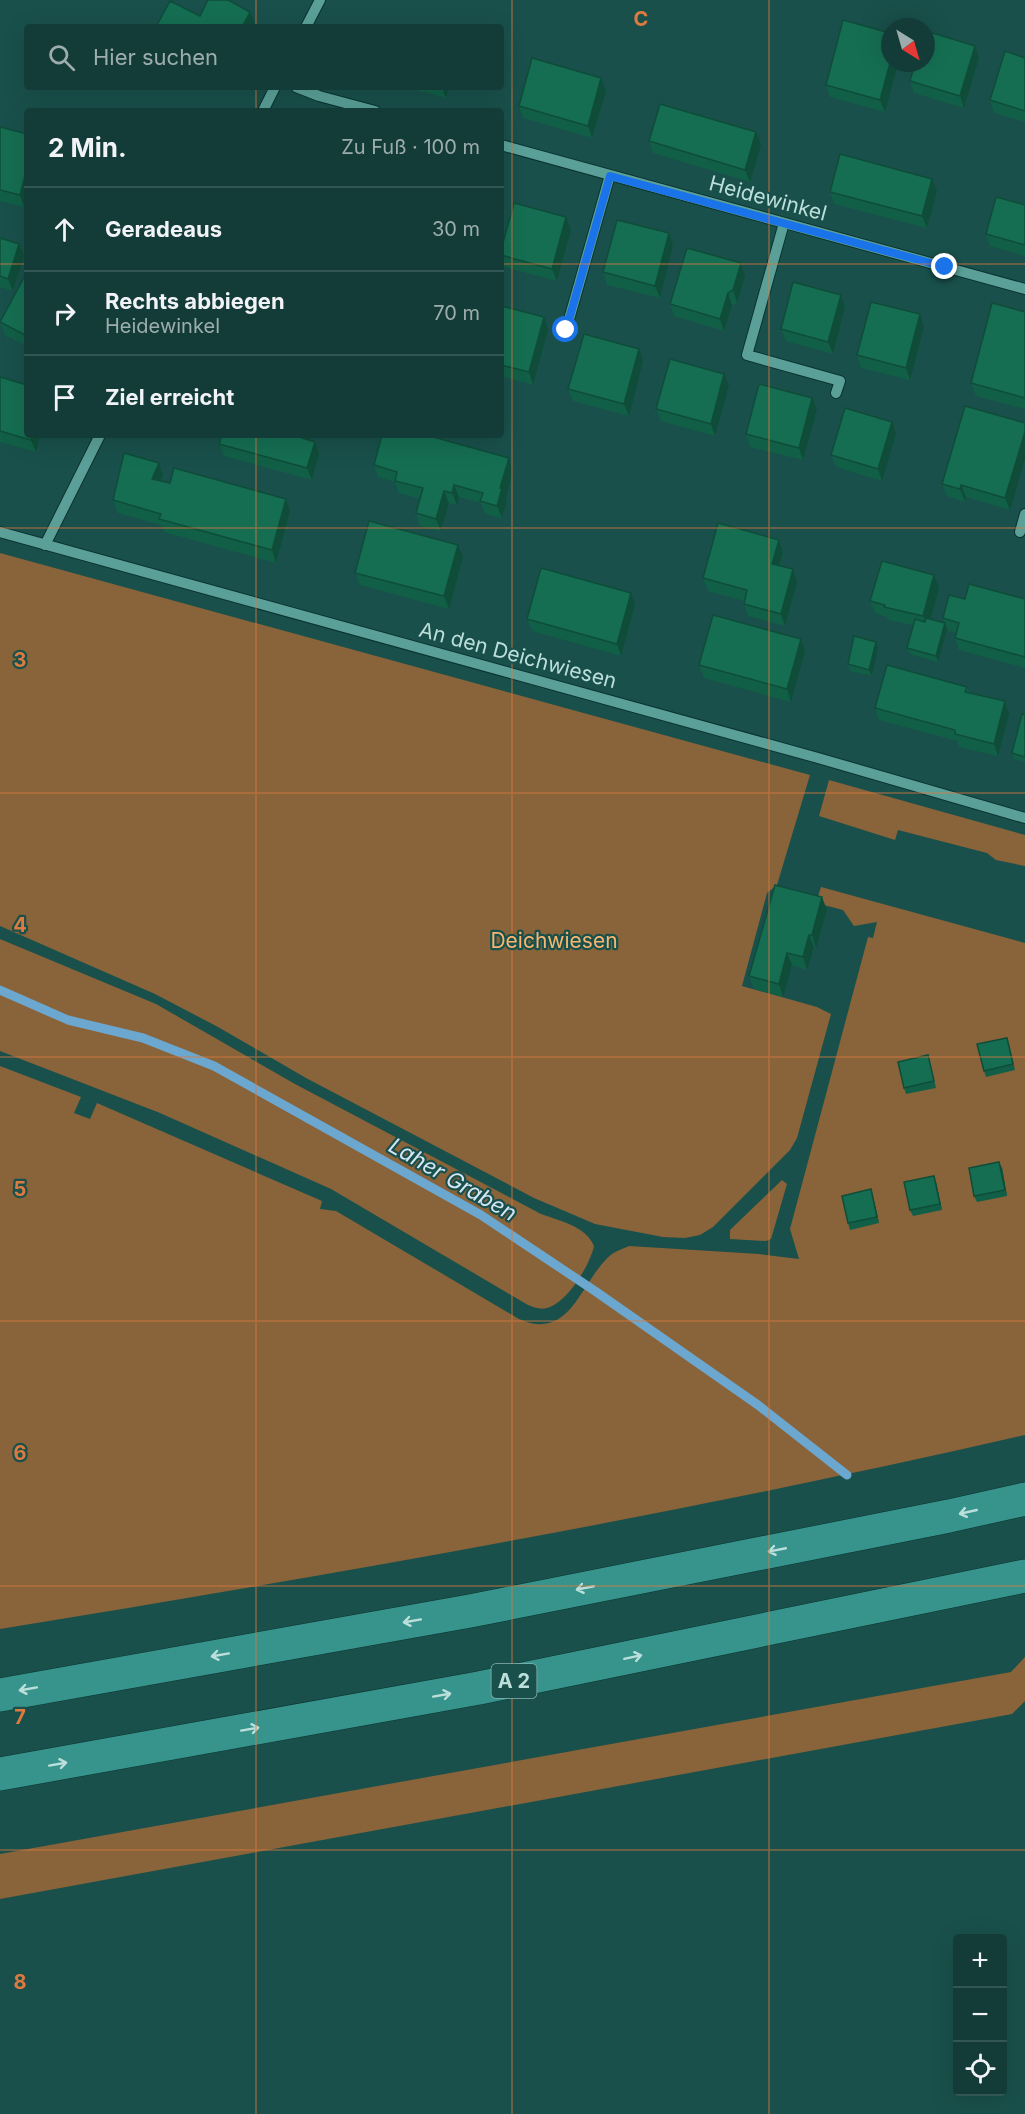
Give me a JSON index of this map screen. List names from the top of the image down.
{
  "streets": {
    "highway": ["A 2"],
    "street": ["Heidewinkel", "An den Deichwiesen"]
  },
  "water": ["Laher Graben"],
  "parks": ["Deichwiesen"],
  "north": "bottom right",
  "page": {
    "search": "Hier suchen",
    "heading": ["2 Min.", "Zu Fuß · 100 m"],
    "list": [
      ["Geradeaus", "30 m"],
      ["Rechts abbiegen", "Heidewinkel", "70 m"],
      "Ziel erreicht"
    ],
    "map_buttons": ["+", "−"]
  },
  "grid": {
    "columns": ["C"],
    "rows": [
      "3",
      "4",
      "5",
      "6",
      "7",
      "8"
    ]
  }
}
